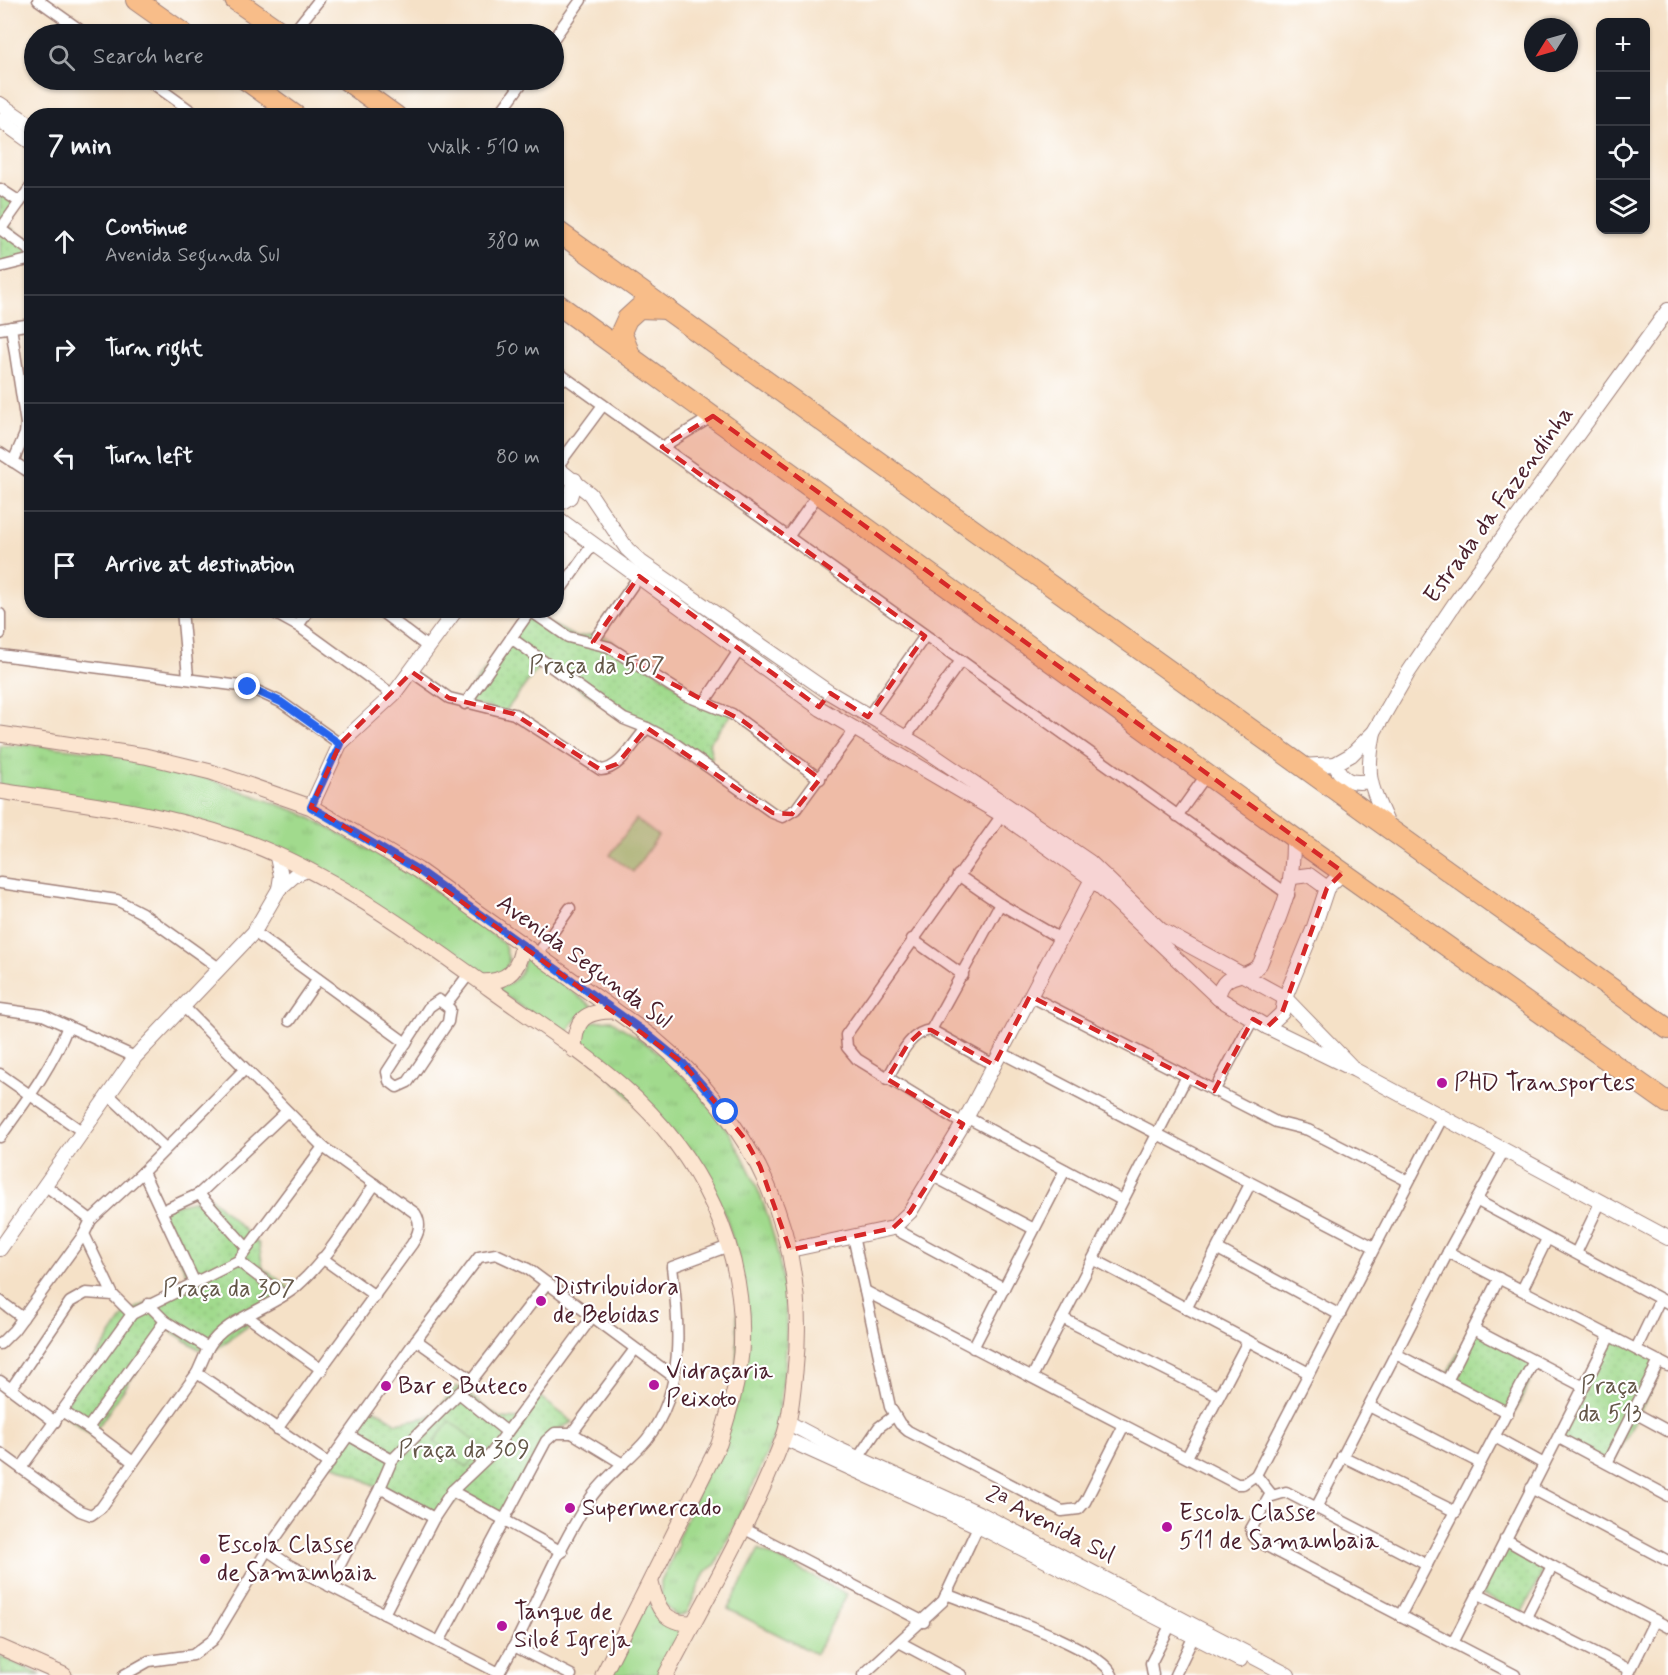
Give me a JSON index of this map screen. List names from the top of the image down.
{
  "streets": {
    "main road": ["Avenida Segunda Sul"],
    "street": ["Estrada da Fazendinha", "2ᵃ Avenida Sul"]
  },
  "crossings": [
    ["Avenida Segunda Sul", "2ᵃ Avenida Sul"]
  ],
  "parks": [
    "Praça da 507",
    "Praça da 307",
    "Praça da 513",
    "Praça da 309"
  ],
  "places": [
    "PHD Transportes",
    "Distribuidora de Bebidas",
    "Vidraçaria Peixoto",
    "Bar e Buteco",
    "Supermercado",
    "Escola Classe 511 de Samambaia",
    "Escola Classe de Samambaia",
    "Tanque de Siloé Igreja"
  ],
  "north": "bottom left",
  "page": {
    "map_buttons": ["+", "−"],
    "search": "Search here",
    "heading": ["7 min", "Walk · 510 m"],
    "list": [
      ["Continue", "Avenida Segunda Sul", "380 m"],
      ["Turn right", "50 m"],
      ["Turn left", "80 m"],
      "Arrive at destination"
    ]
  }
}
